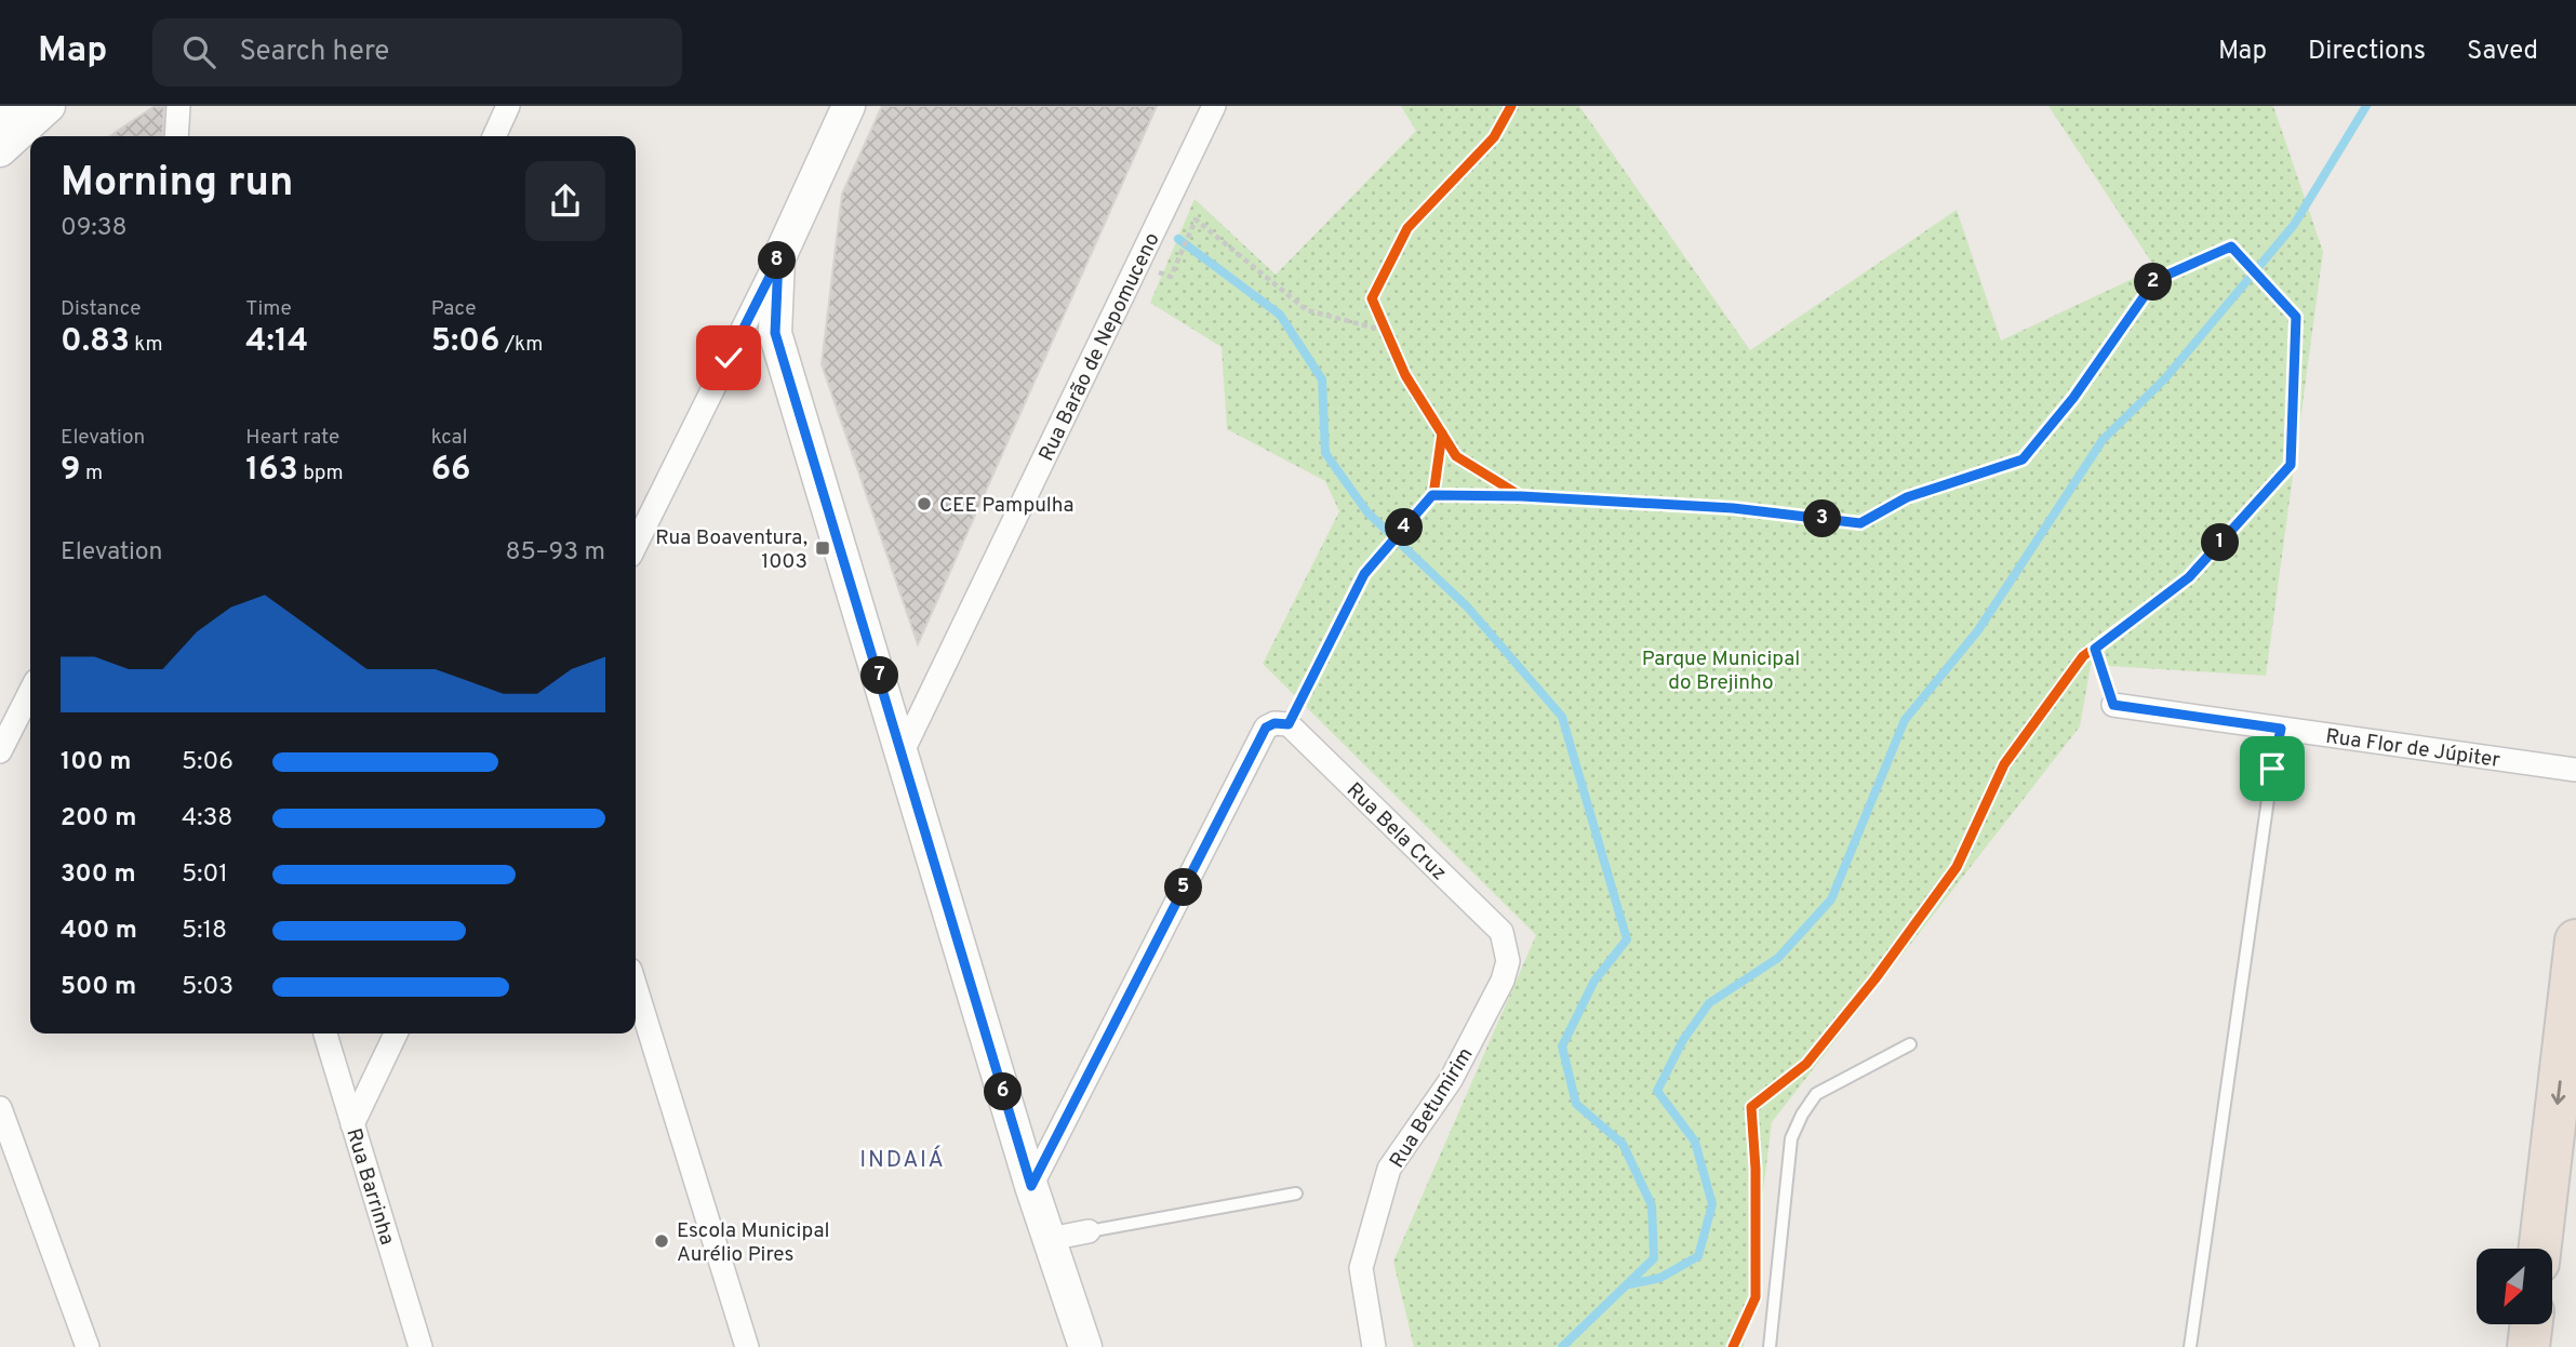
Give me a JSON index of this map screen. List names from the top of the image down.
{
  "streets": {
    "street": [
      "Rua Barão de Nepomuceno",
      "Rua Flor de Júpiter",
      "Rua Bela Cruz",
      "Rua Betumirim",
      "Rua Barrinha"
    ]
  },
  "crossings": [
    ["Rua Bela Cruz", "Rua Betumirim"]
  ],
  "districts": ["INDAIÁ"],
  "parks": ["Parque Municipal do Brejinho"],
  "places": {
    "other": ["CEE Pampulha", "Escola Municipal Aurélio Pires"],
    "transit": ["Rua Boaventura, 1003"]
  },
  "north": "bottom left",
  "page": {
    "header": "Map",
    "search": "Search here",
    "nav": ["Map", "Directions", "Saved"],
    "heading": ["Morning run", "09:38"],
    "pins": [
      "8",
      "2",
      "3",
      "4",
      "1",
      "7",
      "5",
      "6"
    ],
    "stats": [
      ["Distance", "0.83 km"],
      ["Time", "4:14"],
      ["Pace", "5:06 /km"],
      ["Elevation", "9 m"],
      ["Heart rate", "163 bpm"],
      ["kcal", "66"]
    ],
    "chart": ["Elevation", "85–93 m"],
    "list": [
      {
        "name": "100 m",
        "note": "5:06"
      },
      {
        "name": "200 m",
        "note": "4:38"
      },
      {
        "name": "300 m",
        "note": "5:01"
      },
      {
        "name": "400 m",
        "note": "5:18"
      },
      {
        "name": "500 m",
        "note": "5:03"
      }
    ]
  }
}
